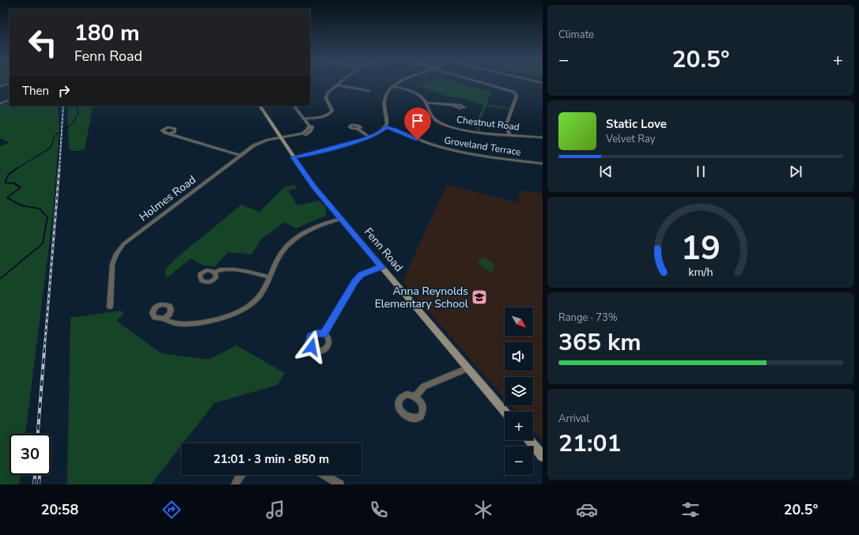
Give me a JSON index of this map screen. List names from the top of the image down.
{
  "streets": {
    "street": [
      "Chestnut Road",
      "Groveland Terrace",
      "Holmes Road",
      "Fenn Road"
    ]
  },
  "crossings": [
    ["Holmes Road", "Fenn Road"]
  ],
  "places": {
    "school or university": ["Anna Reynolds Elementary School"]
  },
  "north": "bottom right",
  "page": {
    "tile": [
      "Climate",
      ["Range · 73%", "365 km"],
      ["Arrival", "21:01"]
    ],
    "turn": ["180 m", "Fenn Road"],
    "heat": ["−", "20.5°", "+"],
    "then": "Then",
    "song": ["Static Love", "Velvet Ray"],
    "map_buttons": ["+", "−"],
    "limit": "30",
    "trip": "21:01 · 3 min · 850 m",
    "tabs": ["20:58", "20.5°"],
    "gauge": ["19", "km/h"]
  }
}
